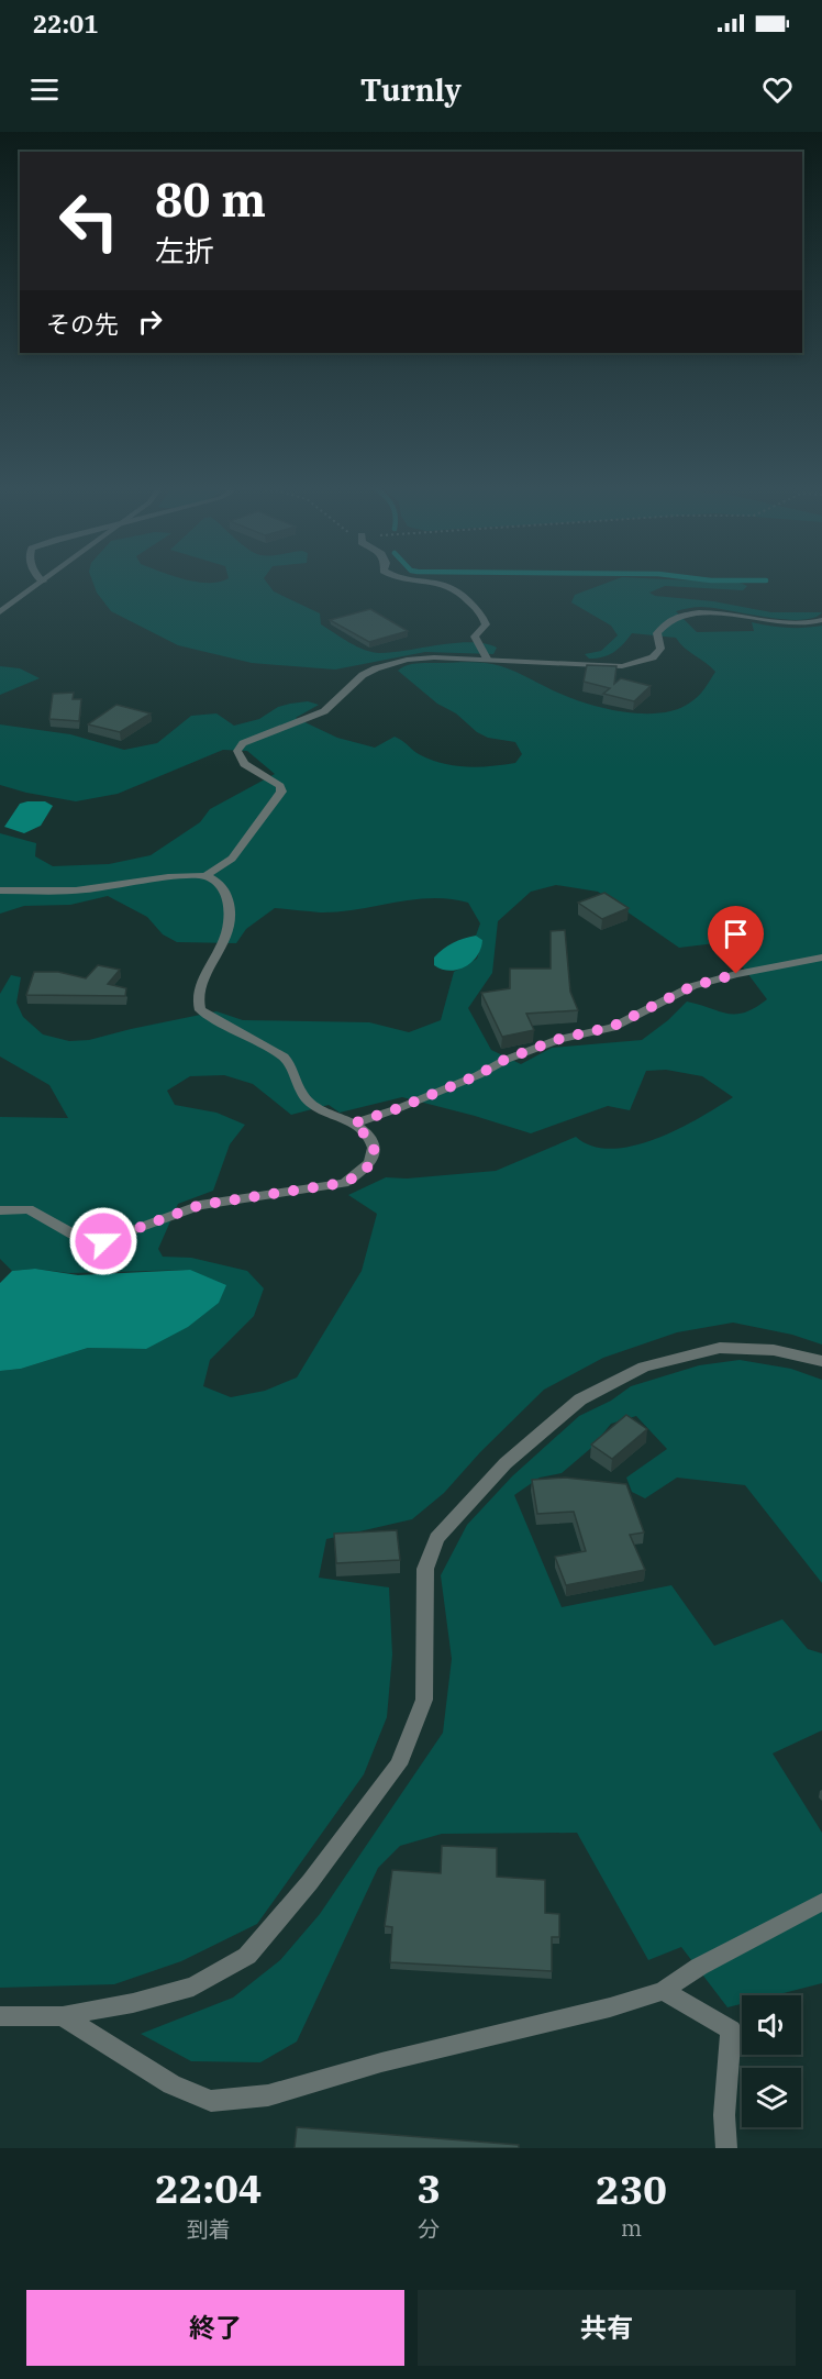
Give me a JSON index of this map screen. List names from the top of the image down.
{
  "page": {
    "status": "22:01",
    "header": "Turnly",
    "turn": ["80 m", "左折"],
    "then": "その先",
    "eta": [
      "22:04",
      "到着",
      "3",
      "分",
      "230",
      "m"
    ],
    "buttons": ["終了", "共有"]
  }
}
